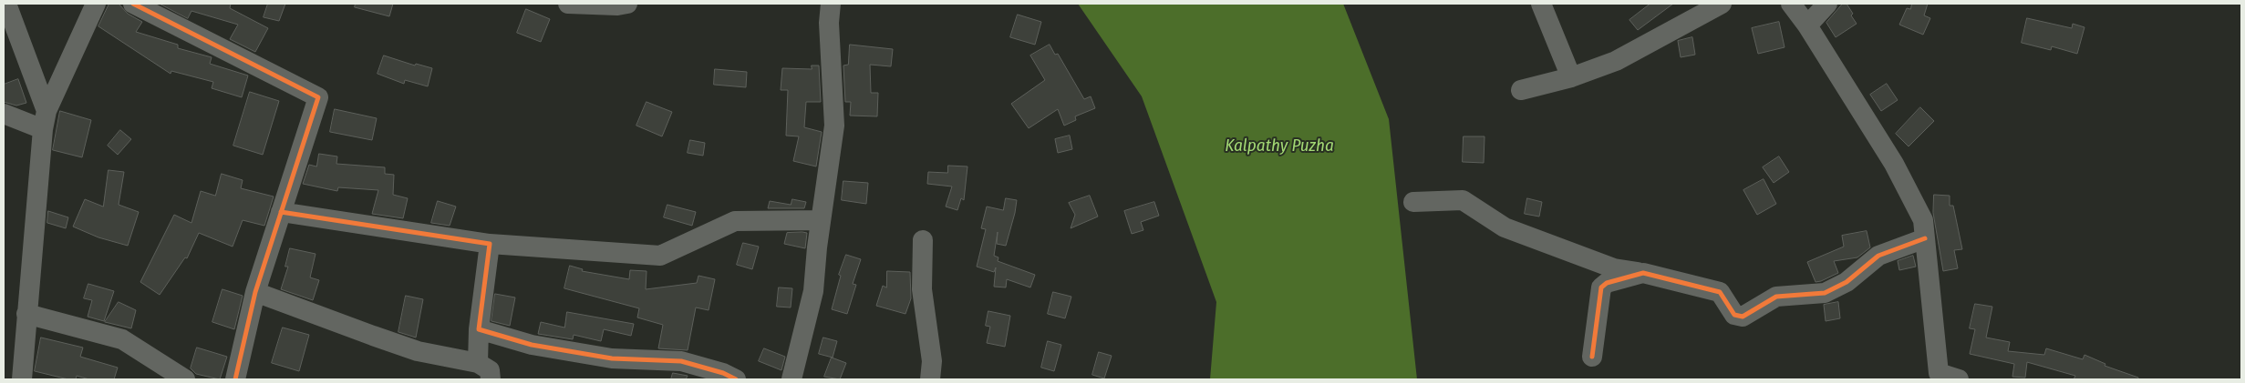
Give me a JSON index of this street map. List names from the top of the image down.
{
  "water": ["Kalpathy Puzha"]
}
